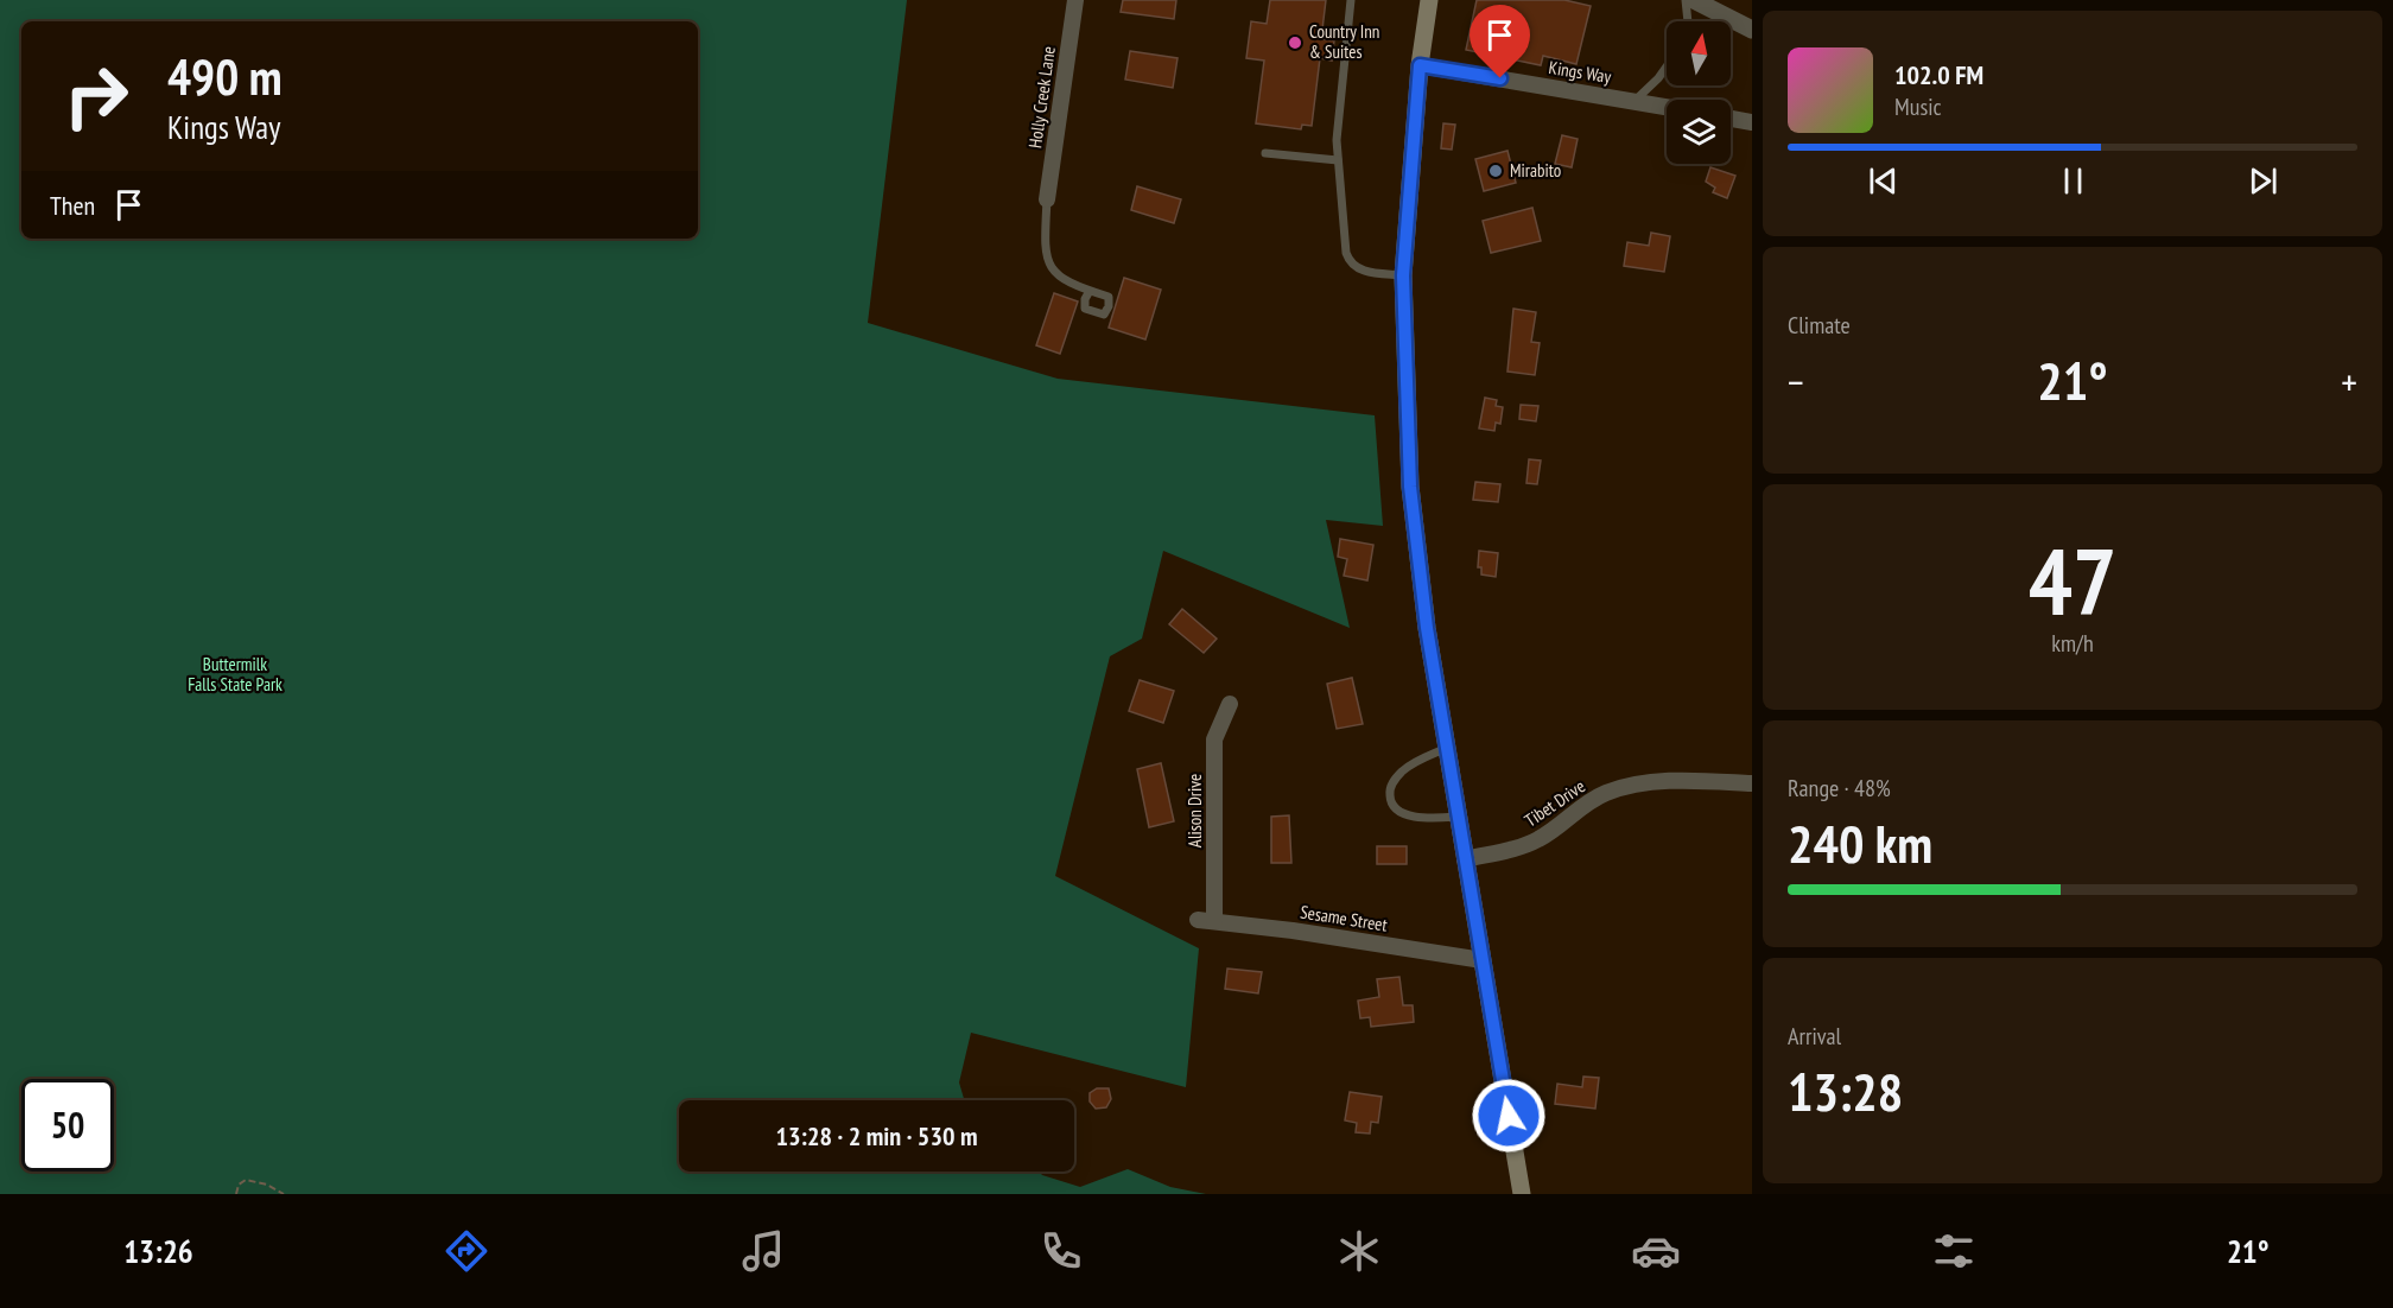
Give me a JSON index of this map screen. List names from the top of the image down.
{
  "streets": {
    "street": [
      "Kings Way",
      "Holly Creek Lane",
      "Tibet Drive",
      "Alison Drive",
      "Sesame Street"
    ]
  },
  "crossings": [
    ["Alison Drive", "Sesame Street"]
  ],
  "parks": ["Buttermilk Falls State Park"],
  "places": ["Country Inn & Suites", "Mirabito"],
  "north": "top",
  "page": {
    "turn": ["490 m", "Kings Way"],
    "song": ["102.0 FM", "Music"],
    "then": "Then",
    "tile": [
      "Climate",
      ["47", "km/h"],
      ["Range · 48%", "240 km"],
      ["Arrival", "13:28"]
    ],
    "heat": ["−", "21°", "+"],
    "limit": "50",
    "trip": "13:28 · 2 min · 530 m",
    "tabs": ["13:26", "21°"]
  }
}
